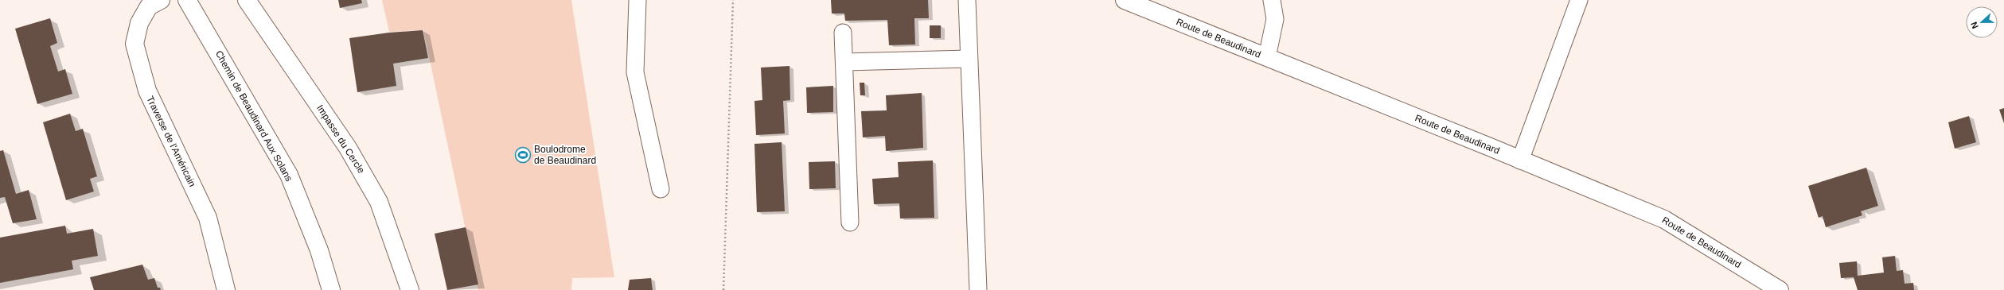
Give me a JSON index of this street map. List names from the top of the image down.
{
  "streets": {
    "street": [
      "Route de Beaudinard",
      "Chemin de Beaudinard Aux Solans",
      "Impasse du Cercle",
      "Traverse de l'Américain"
    ]
  },
  "places": {
    "sports": ["Boulodrome de Beaudinard"]
  },
  "north": "left"
}
